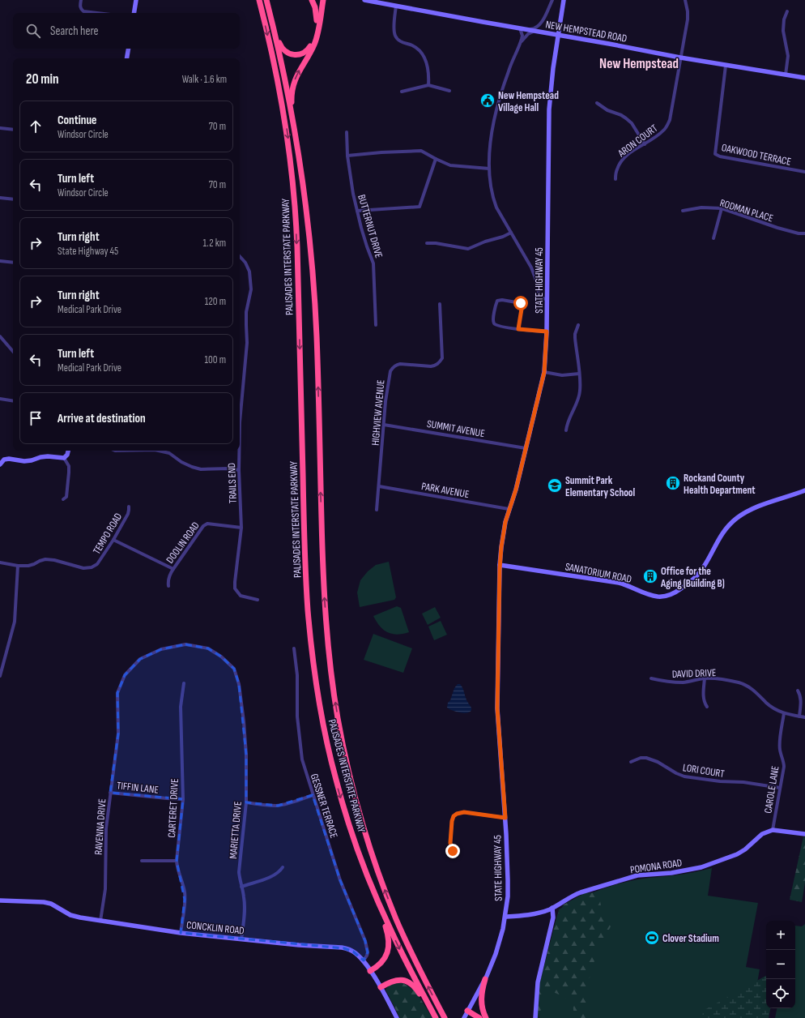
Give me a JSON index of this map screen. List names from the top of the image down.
{
  "streets": {
    "highway": ["PALISADES INTERSTATE PARKWAY"],
    "street": [
      "NEW HEMPSTEAD ROAD",
      "ARON COURT",
      "OAKWOOD TERRACE",
      "RODMAN PLACE",
      "BUTTERNUT DRIVE",
      "STATE HIGHWAY 45",
      "HIGHVIEW AVENUE",
      "SUMMIT AVENUE",
      "TRAILS END",
      "PARK AVENUE",
      "TEMPO ROAD",
      "DOOLIN ROAD",
      "SANATORIUM ROAD",
      "DAVID DRIVE",
      "LORI COURT",
      "TIFFIN LANE",
      "CAROLE LANE",
      "GESSNER TERRACE",
      "CARTERET DRIVE",
      "RAVENNA DRIVE",
      "MARIETTA DRIVE",
      "POMONA ROAD",
      "CONCKLIN ROAD"
    ]
  },
  "crossings": [
    ["NEW HEMPSTEAD ROAD", "ARON COURT"],
    ["NEW HEMPSTEAD ROAD", "OAKWOOD TERRACE"],
    ["NEW HEMPSTEAD ROAD", "STATE HIGHWAY 45"],
    ["STATE HIGHWAY 45", "SUMMIT AVENUE"],
    ["STATE HIGHWAY 45", "PARK AVENUE"],
    ["STATE HIGHWAY 45", "SANATORIUM ROAD"],
    ["STATE HIGHWAY 45", "POMONA ROAD"],
    ["HIGHVIEW AVENUE", "SUMMIT AVENUE"],
    ["HIGHVIEW AVENUE", "PARK AVENUE"],
    ["TRAILS END", "DOOLIN ROAD"],
    ["DAVID DRIVE", "CAROLE LANE"],
    ["LORI COURT", "CAROLE LANE"],
    ["TIFFIN LANE", "CARTERET DRIVE"],
    ["TIFFIN LANE", "RAVENNA DRIVE"],
    ["CAROLE LANE", "POMONA ROAD"],
    ["GESSNER TERRACE", "CONCKLIN ROAD"],
    ["CARTERET DRIVE", "CONCKLIN ROAD"],
    ["RAVENNA DRIVE", "MARIETTA DRIVE"],
    ["RAVENNA DRIVE", "CONCKLIN ROAD"],
    ["MARIETTA DRIVE", "CONCKLIN ROAD"]
  ],
  "districts": ["New Hempstead"],
  "places": {
    "public building": ["New Hempstead Village Hall"],
    "building": ["Rockand County Health Department", "Office for the Aging (Building B)"],
    "school or university": ["Summit Park Elementary School"],
    "sports": ["Clover Stadium"]
  },
  "page": {
    "search": "Search here",
    "heading": ["20 min", "Walk · 1.6 km"],
    "list": [
      ["Continue", "Windsor Circle", "70 m"],
      ["Turn left", "Windsor Circle", "70 m"],
      ["Turn right", "State Highway 45", "1.2 km"],
      ["Turn right", "Medical Park Drive", "120 m"],
      ["Turn left", "Medical Park Drive", "100 m"],
      "Arrive at destination"
    ],
    "map_buttons": ["+", "−"]
  }
}
